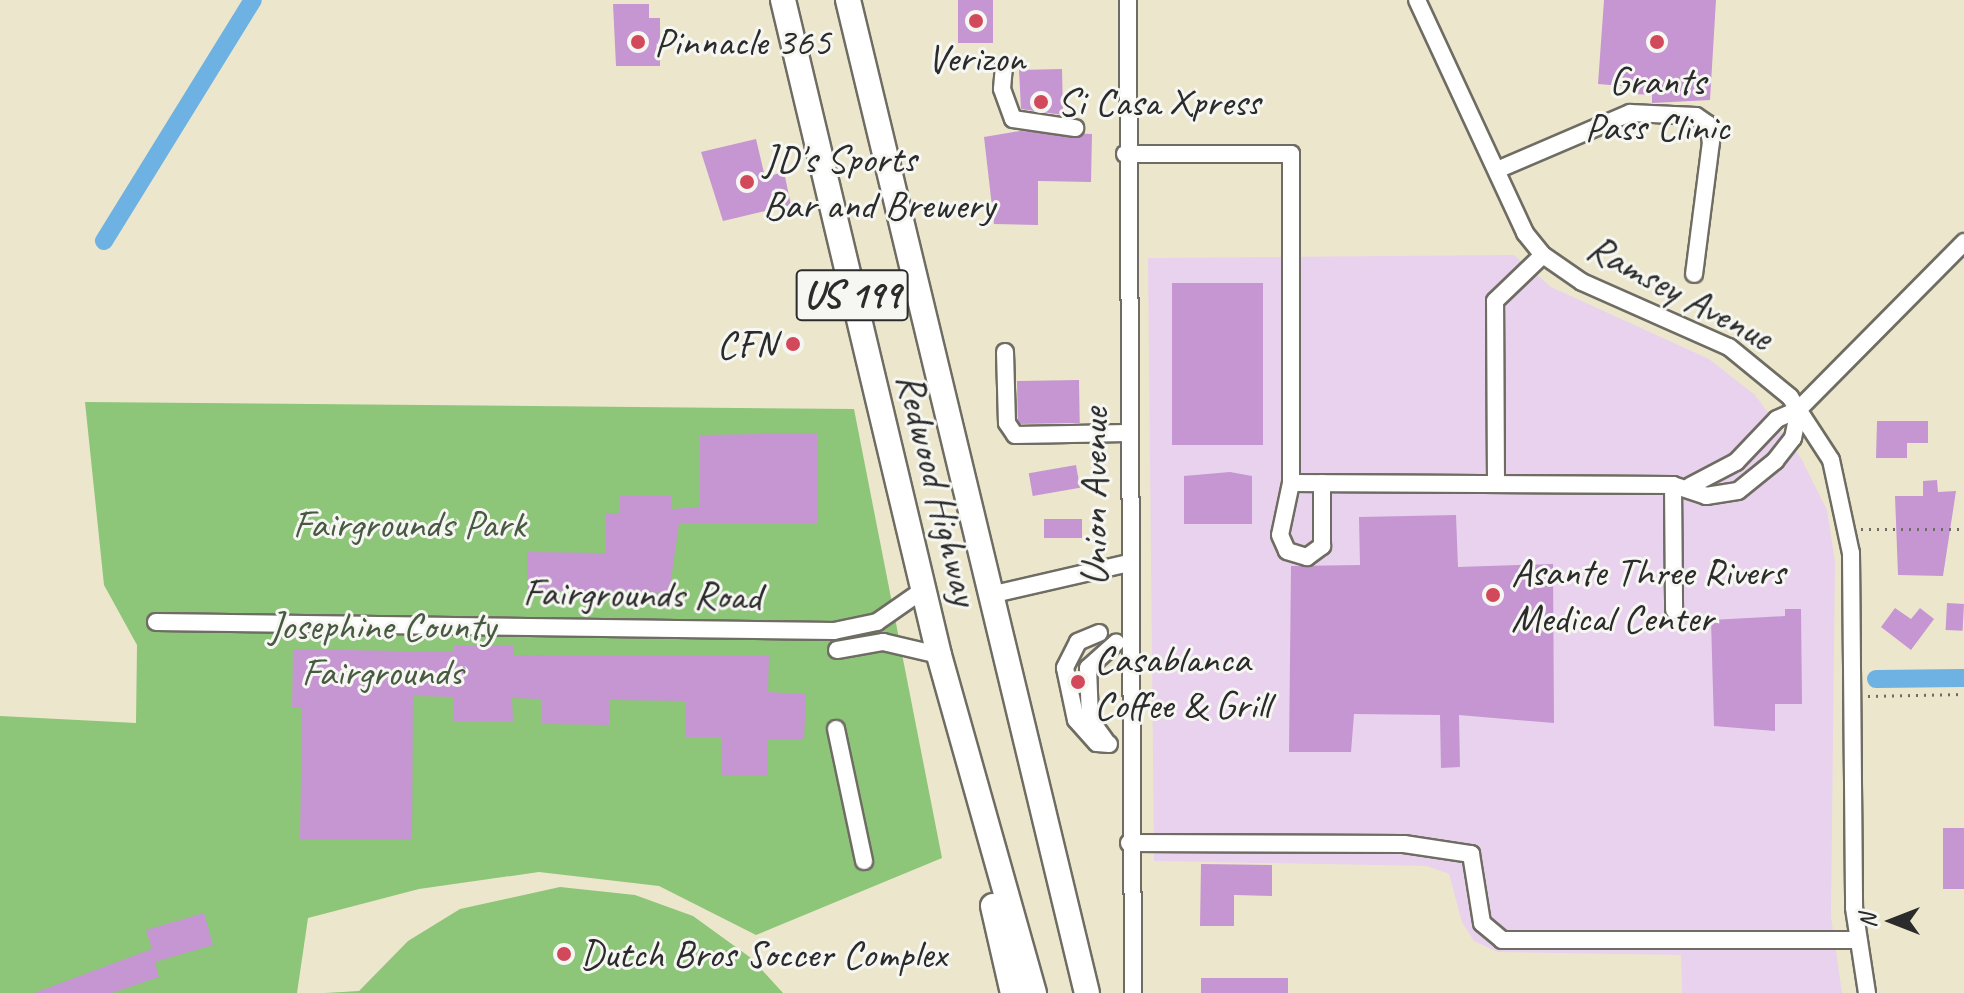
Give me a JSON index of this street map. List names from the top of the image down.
{
  "streets": {
    "highway": ["US 199", "Redwood Highway"],
    "street": ["Ramsey Avenue", "Union Avenue", "Fairgrounds Road"]
  },
  "crossings": [
    ["Redwood Highway", "Fairgrounds Road"]
  ],
  "parks": ["Fairgrounds Park", "Josephine County Fairgrounds"],
  "places": [
    "Verizon",
    "Pinnacle 365",
    "Grants Pass Clinic",
    "Si Casa Xpress",
    "JD's Sports Bar and Brewery",
    "CFN",
    "Asante Three Rivers Medical Center",
    "Casablanca Coffee & Grill",
    "Dutch Bros Soccer Complex"
  ],
  "north": "left"
}
